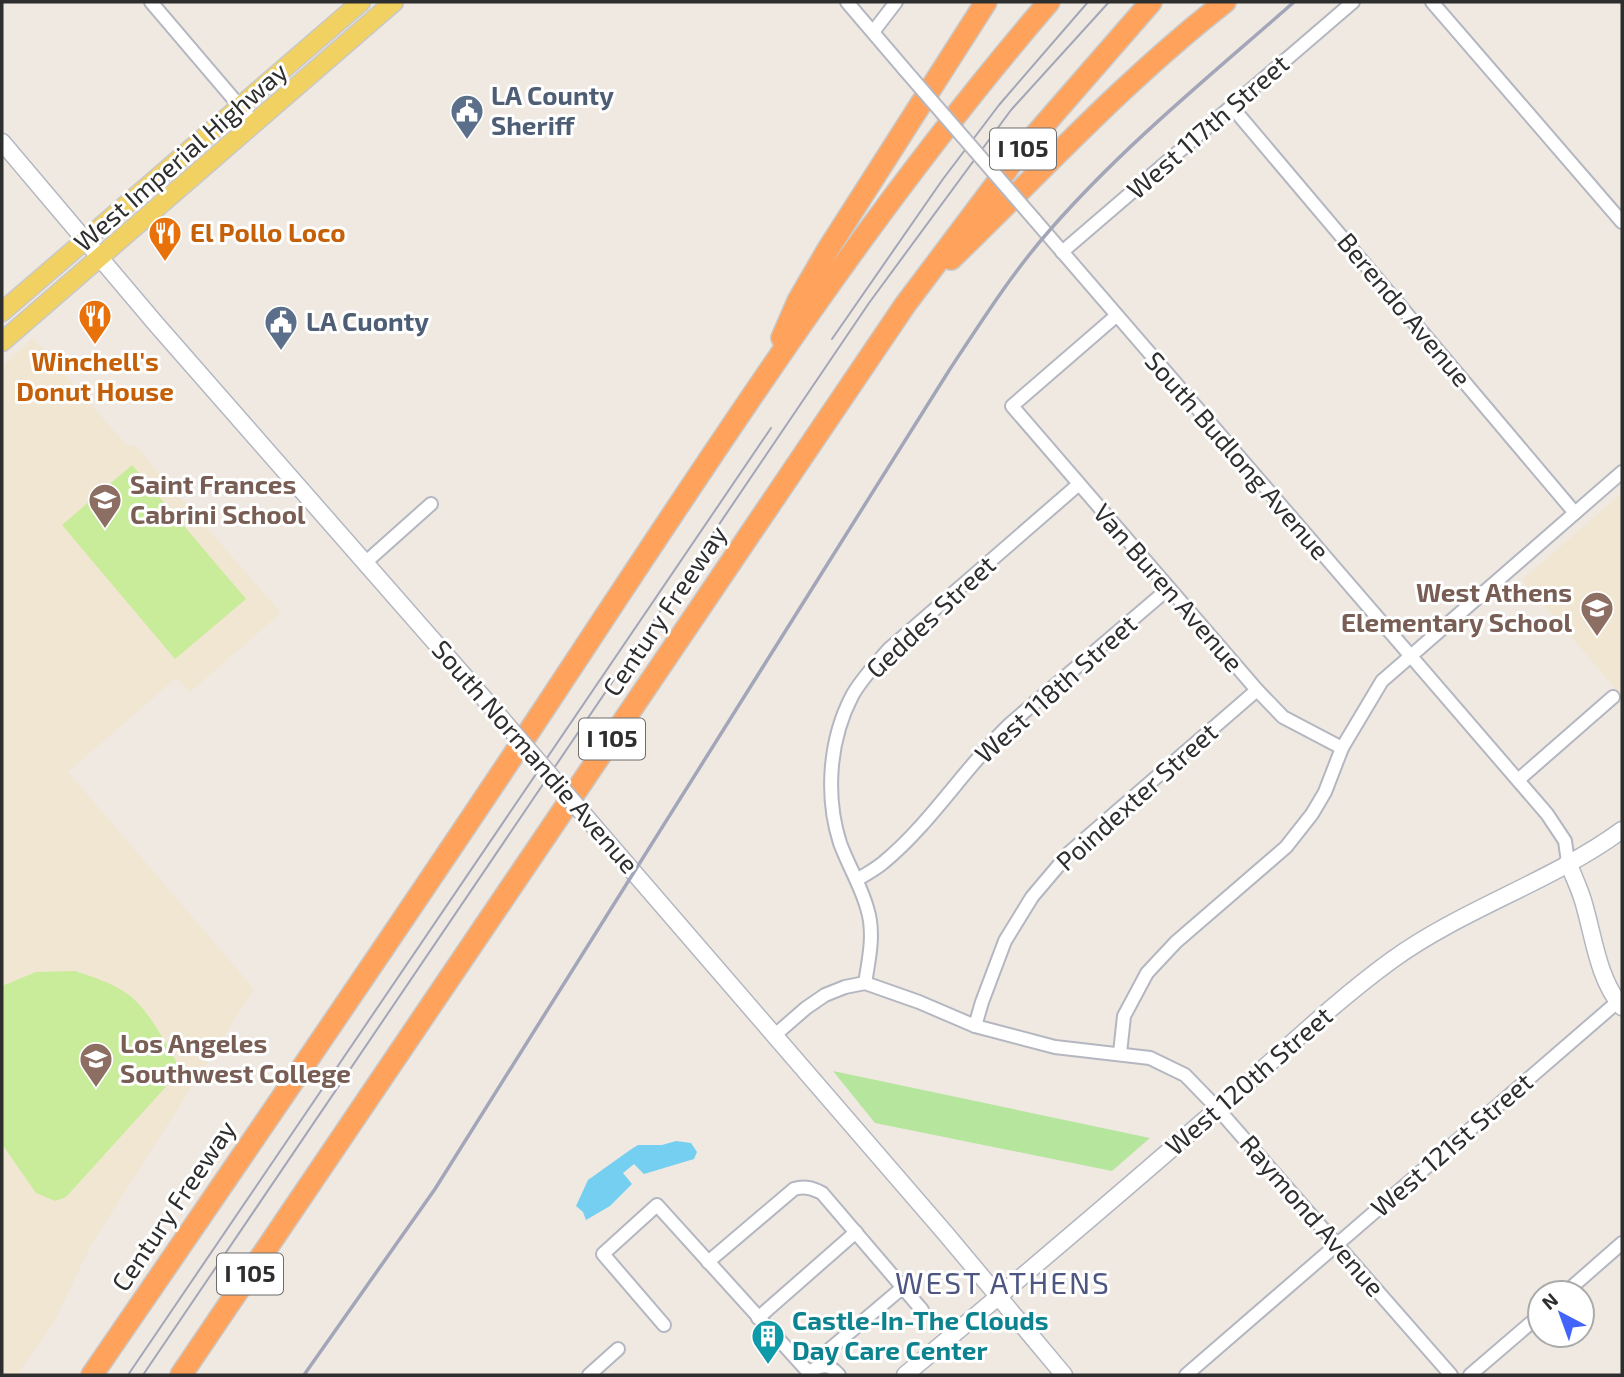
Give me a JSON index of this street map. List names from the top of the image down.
{
  "streets": {
    "highway": ["I 105", "Century Freeway"],
    "main road": [
      "West Imperial Highway",
      "South Budlong Avenue",
      "South Normandie Avenue",
      "West 120th Street"
    ],
    "street": [
      "West 117th Street",
      "Berendo Avenue",
      "Van Buren Avenue",
      "Geddes Street",
      "West 118th Street",
      "Poindexter Street",
      "West 121st Street",
      "Raymond Avenue"
    ]
  },
  "crossings": [
    ["West 117th Street", "Berendo Avenue"],
    ["West 117th Street", "South Budlong Avenue"],
    ["West Imperial Highway", "South Normandie Avenue"],
    ["South Budlong Avenue", "Van Buren Avenue"],
    ["South Budlong Avenue", "West 120th Street"],
    ["South Budlong Avenue", "West 121st Street"],
    ["Van Buren Avenue", "Geddes Street"],
    ["Van Buren Avenue", "West 118th Street"],
    ["Van Buren Avenue", "Poindexter Street"],
    ["Geddes Street", "West 118th Street"],
    ["Geddes Street", "Raymond Avenue"],
    ["South Normandie Avenue", "West 120th Street"],
    ["Poindexter Street", "Raymond Avenue"],
    ["West 120th Street", "Raymond Avenue"],
    ["West 121st Street", "Raymond Avenue"]
  ],
  "districts": ["WEST ATHENS"],
  "places": {
    "public building": ["LA County Sheriff", "LA Cuonty"],
    "restaurant": ["El Pollo Loco", "Winchell's Donut House"],
    "school or university": ["Saint Frances Cabrini School", "West Athens Elementary School", "Los Angeles Southwest College"],
    "building": ["Castle-In-The Clouds Day Care Center"]
  },
  "north": "top left"
}
